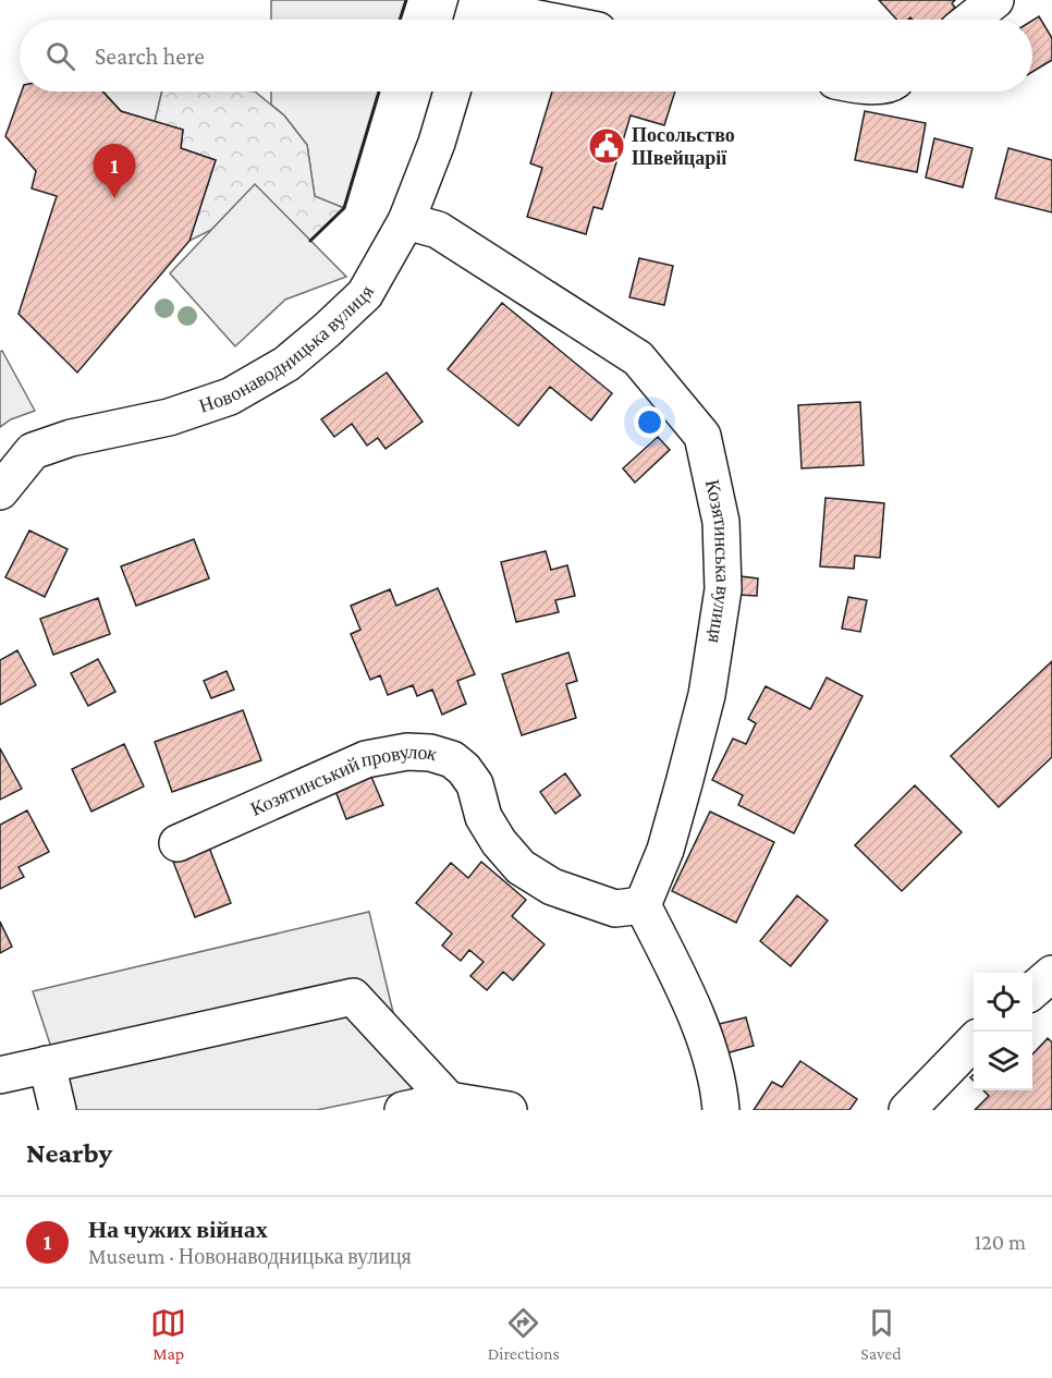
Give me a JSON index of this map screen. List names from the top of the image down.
{
  "streets": {
    "street": ["Новонаводницька вулиця", "Козятинська вулиця", "Козятинський провулок"]
  },
  "crossings": [
    ["Новонаводницька вулиця", "Козятинська вулиця"],
    ["Козятинська вулиця", "Козятинський провулок"]
  ],
  "places": {
    "public building": ["Посольство Швейцарії"]
  },
  "page": {
    "search": "Search here",
    "pins": "1",
    "heading": "Nearby",
    "list": [
      {
        "mark": "1",
        "name": "На чужих війнах",
        "note": "Museum · Новонаводницька вулиця",
        "value": "120 m"
      }
    ],
    "nav": ["Map", "Directions", "Saved"]
  }
}
